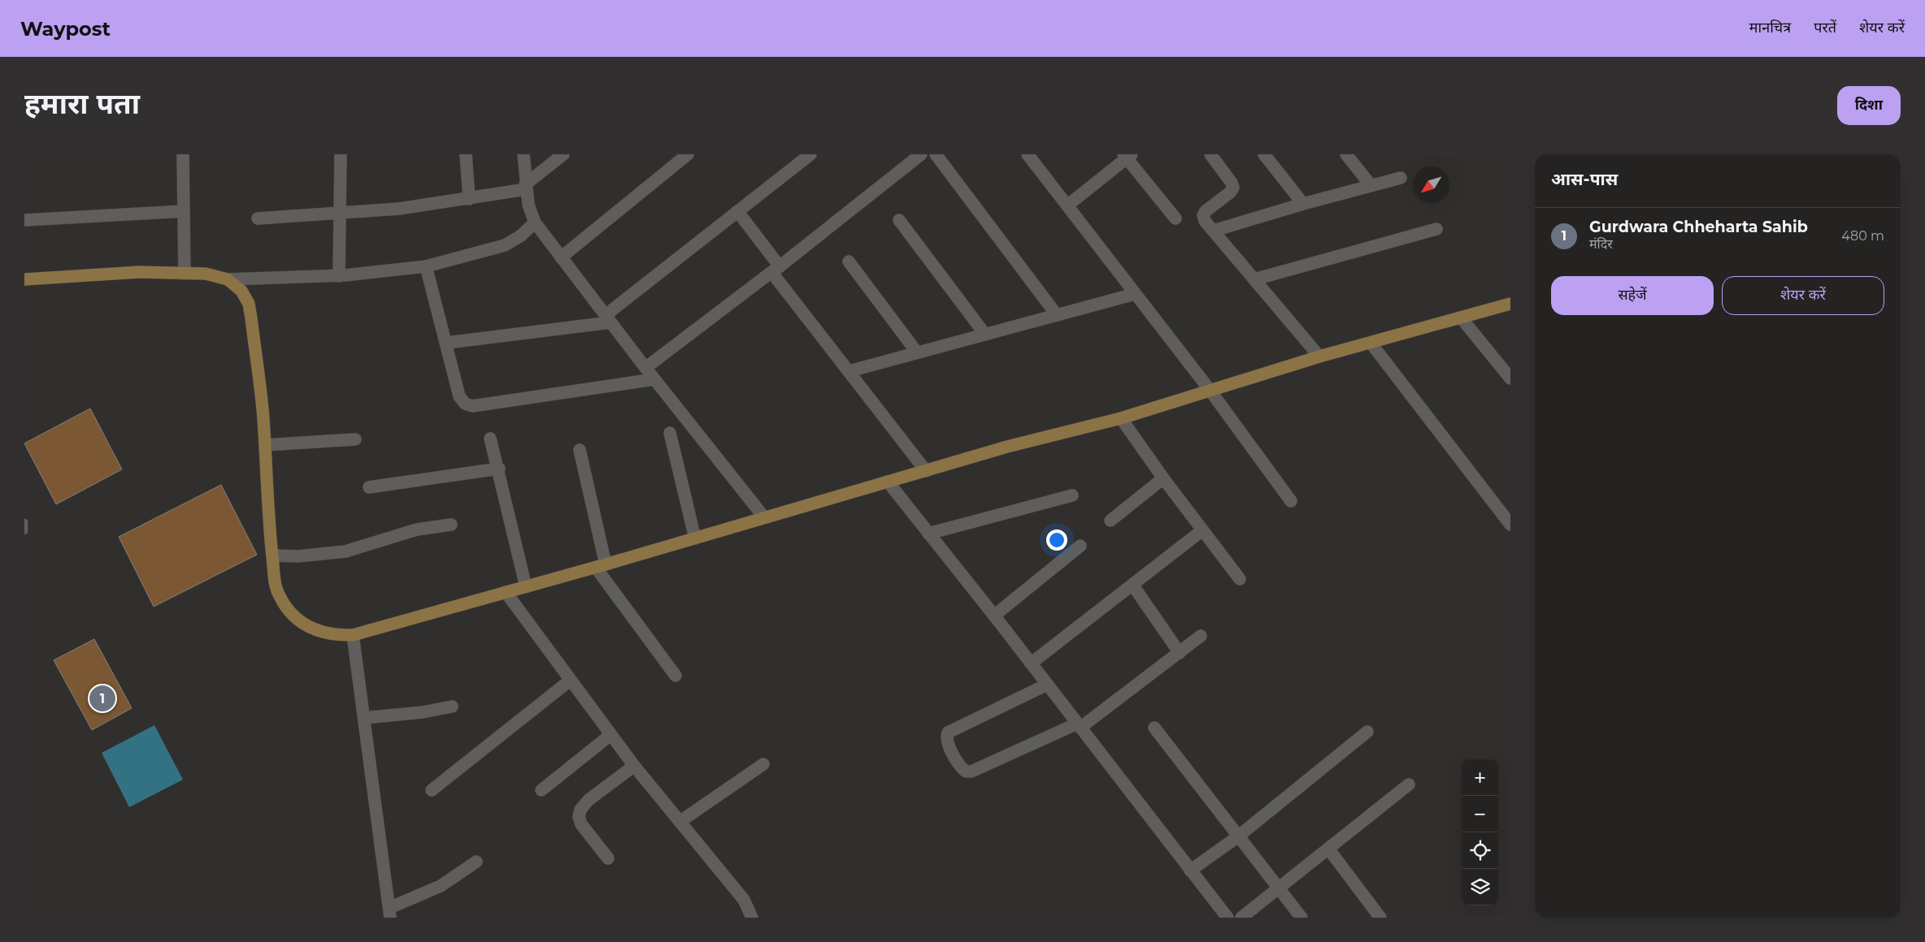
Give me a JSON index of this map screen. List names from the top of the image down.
{
  "north": "bottom left",
  "page": {
    "header": "Waypost",
    "nav": ["मानचित्र", "परतें", "शेयर करें"],
    "title": "हमारा पता",
    "buttons": [
      "दिशा",
      ["सहेजें", "शेयर करें"]
    ],
    "heading": "आस-पास",
    "list": [
      {
        "mark": "1",
        "name": "Gurdwara Chheharta Sahib",
        "note": "मंदिर",
        "value": "480 m"
      }
    ],
    "pins": "1",
    "map_buttons": ["+", "−"]
  }
}
